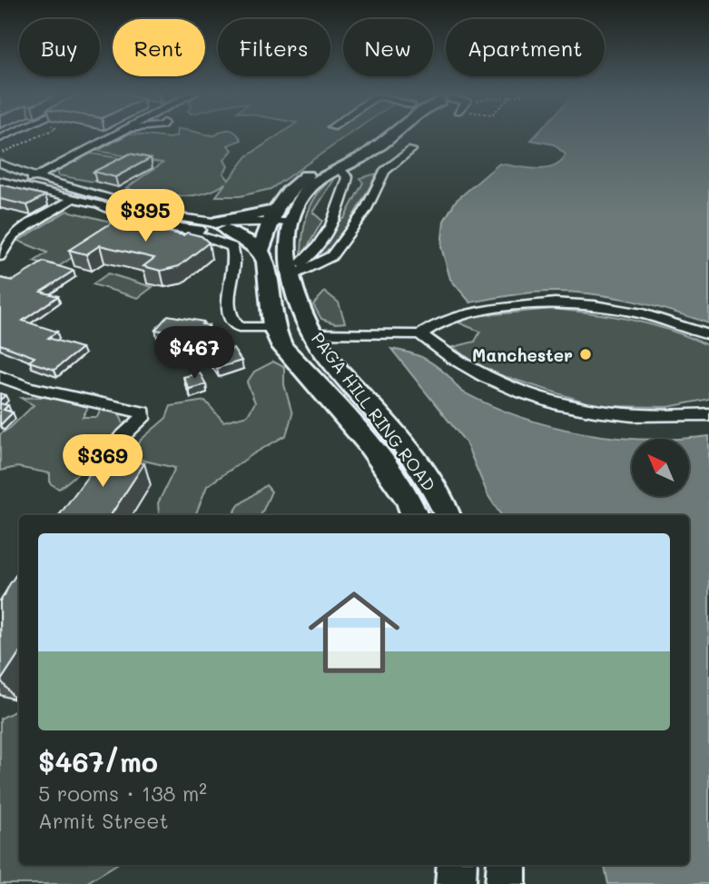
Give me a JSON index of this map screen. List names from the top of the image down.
{
  "streets": {
    "highway": ["PAGA HILL RING ROAD"]
  },
  "places": ["Manchester"],
  "north": "top left",
  "page": {
    "chip": [
      "Buy",
      "Rent",
      "Filters",
      "New",
      "Apartment"
    ],
    "price": ["$395", "$467", "$369"],
    "list": [
      {
        "name": "$467/mo",
        "note": "5 rooms · 138 m² · Armit Street"
      }
    ]
  }
}
